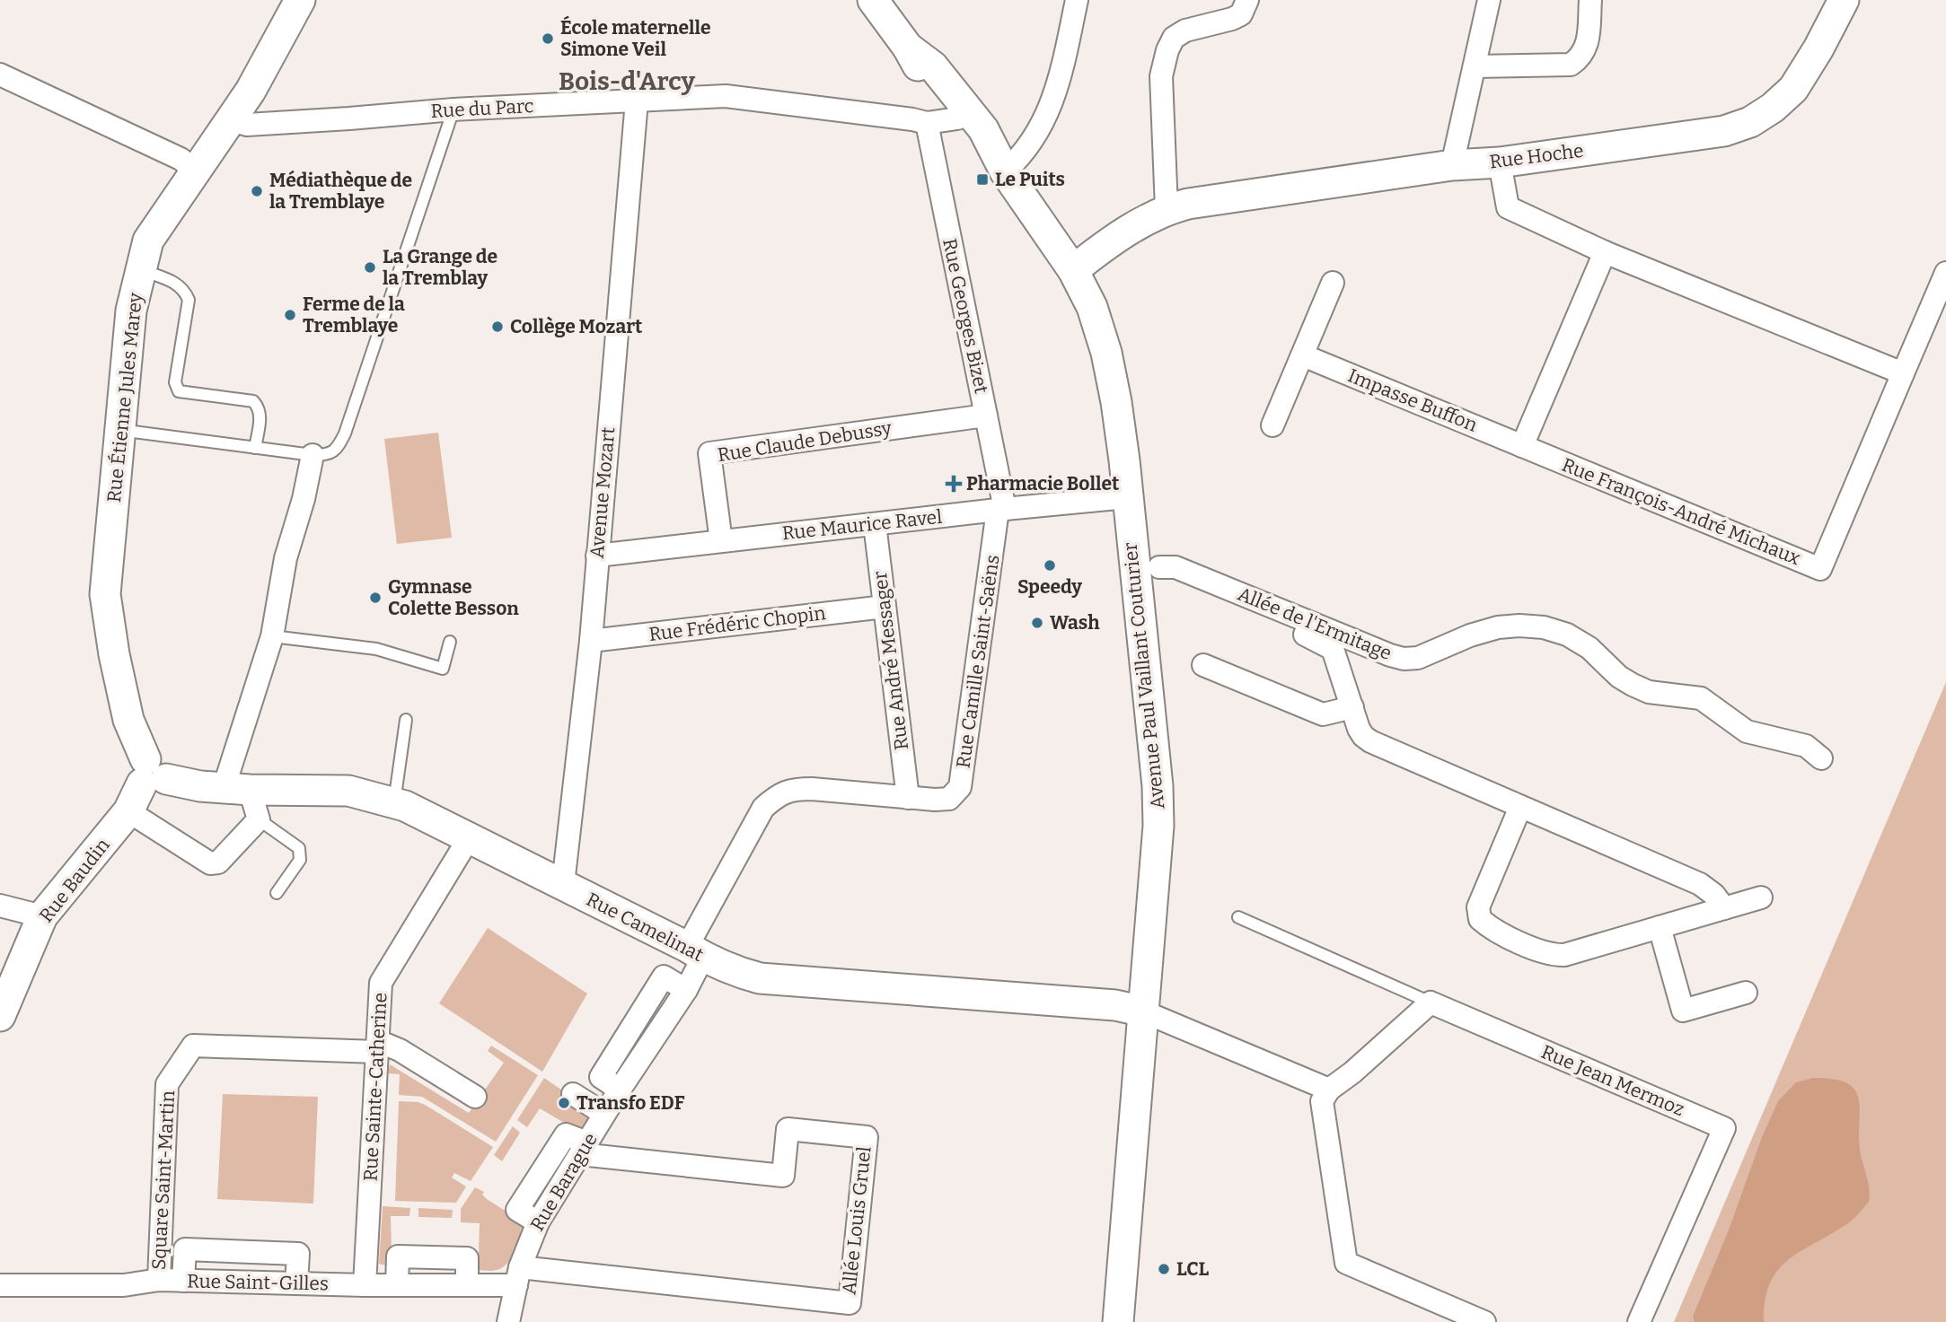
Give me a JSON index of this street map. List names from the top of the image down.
{
  "streets": {
    "street": [
      "Rue du Parc",
      "Rue Hoche",
      "Rue Georges Bizet",
      "Rue Étienne Jules Marey",
      "Impasse Buffon",
      "Rue Claude Debussy",
      "Avenue Mozart",
      "Rue François-André Michaux",
      "Rue Maurice Ravel",
      "Rue Frédéric Chopin",
      "Allée de l'Ermitage",
      "Rue André Messager",
      "Rue Camille Saint-Saëns",
      "Avenue Paul Vaillant Couturier",
      "Rue Baudin",
      "Rue Camelinat",
      "Rue Jean Mermoz",
      "Rue Sainte-Catherine",
      "Square Saint-Martin",
      "Rue Barague",
      "Allée Louis Gruel",
      "Rue Saint-Gilles"
    ]
  },
  "crossings": [
    ["Rue du Parc", "Rue Georges Bizet"],
    ["Rue du Parc", "Rue Étienne Jules Marey"],
    ["Rue du Parc", "Avenue Mozart"],
    ["Rue du Parc", "Avenue Paul Vaillant Couturier"],
    ["Rue Hoche", "Avenue Paul Vaillant Couturier"],
    ["Rue Georges Bizet", "Rue Claude Debussy"],
    ["Rue Georges Bizet", "Rue Maurice Ravel"],
    ["Rue Georges Bizet", "Rue Camille Saint-Saëns"],
    ["Rue Étienne Jules Marey", "Rue Baudin"],
    ["Rue Étienne Jules Marey", "Rue Camelinat"],
    ["Impasse Buffon", "Rue François-André Michaux"],
    ["Rue Claude Debussy", "Rue Maurice Ravel"],
    ["Avenue Mozart", "Rue Maurice Ravel"],
    ["Avenue Mozart", "Rue Frédéric Chopin"],
    ["Avenue Mozart", "Rue Camelinat"],
    ["Rue Maurice Ravel", "Rue André Messager"],
    ["Rue Maurice Ravel", "Rue Camille Saint-Saëns"],
    ["Rue Maurice Ravel", "Avenue Paul Vaillant Couturier"],
    ["Rue Frédéric Chopin", "Rue André Messager"],
    ["Allée de l'Ermitage", "Avenue Paul Vaillant Couturier"],
    ["Rue André Messager", "Rue Camille Saint-Saëns"],
    ["Rue Camille Saint-Saëns", "Rue Camelinat"],
    ["Rue Camille Saint-Saëns", "Rue Barague"],
    ["Avenue Paul Vaillant Couturier", "Rue Camelinat"],
    ["Rue Baudin", "Rue Camelinat"],
    ["Rue Camelinat", "Rue Sainte-Catherine"],
    ["Rue Camelinat", "Rue Barague"],
    ["Rue Sainte-Catherine", "Square Saint-Martin"],
    ["Rue Sainte-Catherine", "Rue Saint-Gilles"],
    ["Square Saint-Martin", "Rue Saint-Gilles"],
    ["Rue Barague", "Allée Louis Gruel"],
    ["Rue Barague", "Rue Saint-Gilles"],
    ["Allée Louis Gruel", "Rue Saint-Gilles"]
  ],
  "districts": ["Bois-d'Arcy"],
  "places": {
    "other": [
      "École maternelle Simone Veil",
      "Médiathèque de la Tremblaye",
      "La Grange de la Tremblay",
      "Ferme de la Tremblaye",
      "Collège Mozart",
      "Speedy",
      "Gymnase Colette Besson",
      "Wash",
      "Transfo EDF",
      "LCL"
    ],
    "transit": ["Le Puits"],
    "health": ["Pharmacie Bollet"]
  }
}
